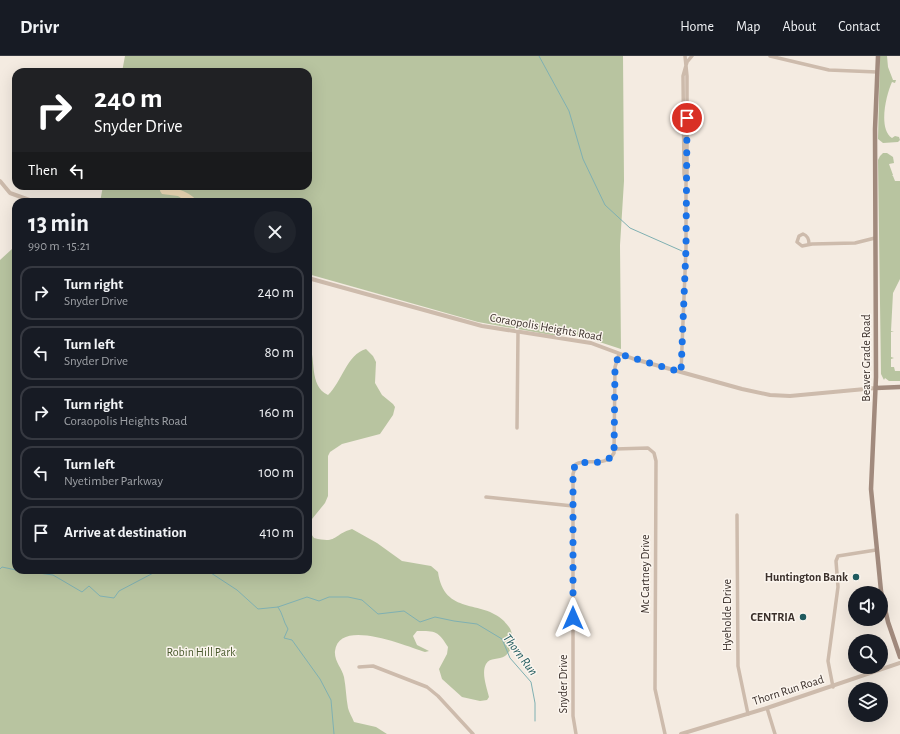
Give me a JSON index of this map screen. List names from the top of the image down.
{
  "streets": {
    "main road": ["Coraopolis Heights Road", "Beaver Grade Road"],
    "street": [
      "Mc Cartney Drive",
      "Hyeholde Drive",
      "Snyder Drive",
      "Thorn Run Road"
    ]
  },
  "crossings": [
    ["Coraopolis Heights Road", "Beaver Grade Road"],
    ["Mc Cartney Drive", "Snyder Drive"],
    ["Hyeholde Drive", "Thorn Run Road"]
  ],
  "water": ["Thorn Run"],
  "parks": ["Robin Hill Park"],
  "places": ["Huntington Bank", "CENTRIA"],
  "page": {
    "header": "Drivr",
    "nav": [
      "Home",
      "Map",
      "About",
      "Contact"
    ],
    "turn": ["240 m", "Snyder Drive"],
    "then": "Then",
    "heading": ["13 min", "990 m · 15:21"],
    "list": [
      {
        "name": "Turn right",
        "note": "Snyder Drive",
        "value": "240 m"
      },
      {
        "name": "Turn left",
        "note": "Snyder Drive",
        "value": "80 m"
      },
      {
        "name": "Turn right",
        "note": "Coraopolis Heights Road",
        "value": "160 m"
      },
      {
        "name": "Turn left",
        "note": "Nyetimber Parkway",
        "value": "100 m"
      },
      {
        "name": "Arrive at destination",
        "value": "410 m"
      }
    ]
  }
}
